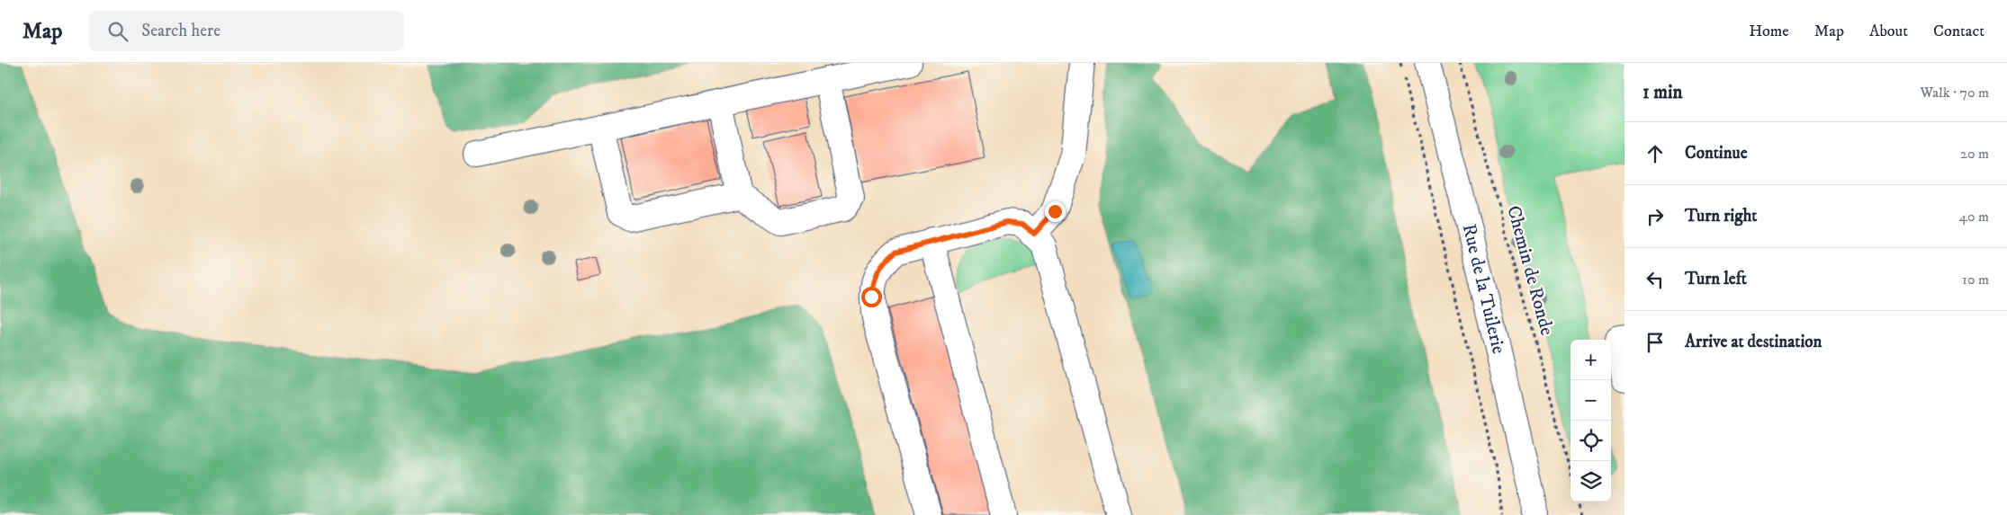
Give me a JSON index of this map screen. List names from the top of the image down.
{
  "streets": {
    "street": ["Rue de la Tuilerie"],
    "path": ["Chemin de Ronde"]
  },
  "page": {
    "header": "Map",
    "search": "Search here",
    "nav": [
      "Home",
      "Map",
      "About",
      "Contact"
    ],
    "heading": ["1 min", "Walk · 70 m"],
    "list": [
      ["Continue", "20 m"],
      ["Turn right", "40 m"],
      ["Turn left", "10 m"],
      "Arrive at destination"
    ],
    "map_buttons": ["+", "−"]
  }
}
